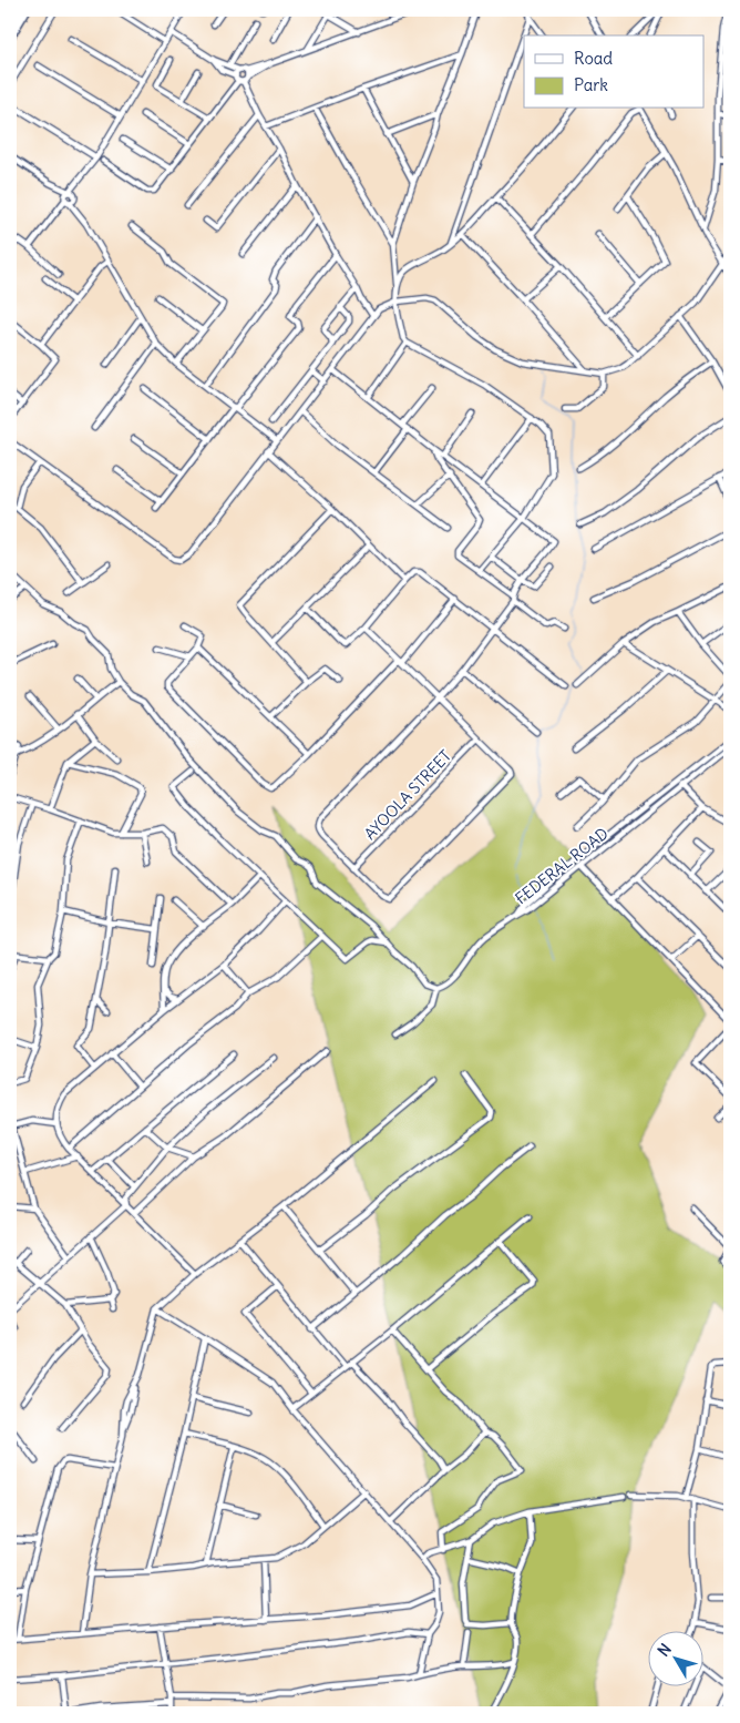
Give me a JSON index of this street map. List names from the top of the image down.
{
  "streets": {
    "street": ["AYOOLA STREET", "FEDERAL ROAD"]
  },
  "legend": ["Road", "Park"],
  "north": "top left"
}
